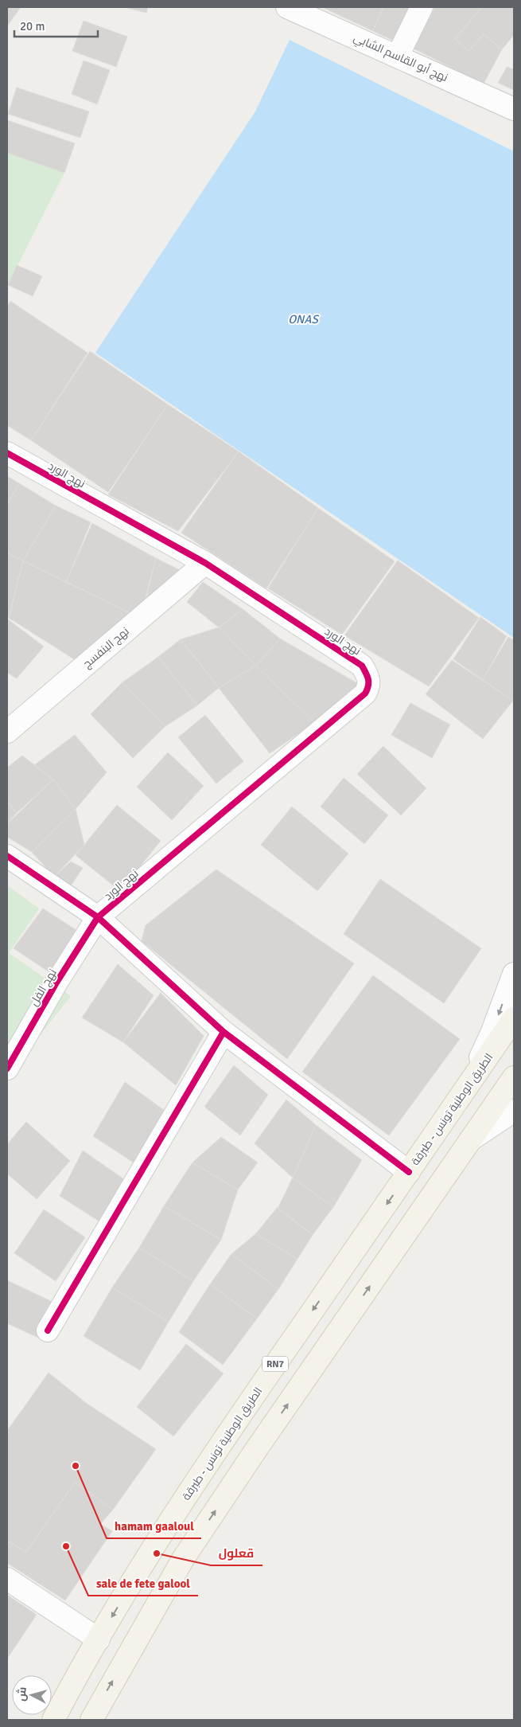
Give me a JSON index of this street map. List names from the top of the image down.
{
  "streets": {
    "main road": ["الطريق الوطنية تونس - طبرقة", "RN7"],
    "street": [
      "نهج أبو القاسم الشابي",
      "نهج الورد",
      "نهج البنفسج",
      "نهج الفل"
    ]
  },
  "crossings": [
    ["نهج الورد", "نهج البنفسج"],
    ["نهج الورد", "نهج الفل"]
  ],
  "water": ["ONAS"],
  "places": ["hamam gaaloul", "sale de fete galool", "قعلول"],
  "scale_bar": "20 m",
  "north": "left"
}
